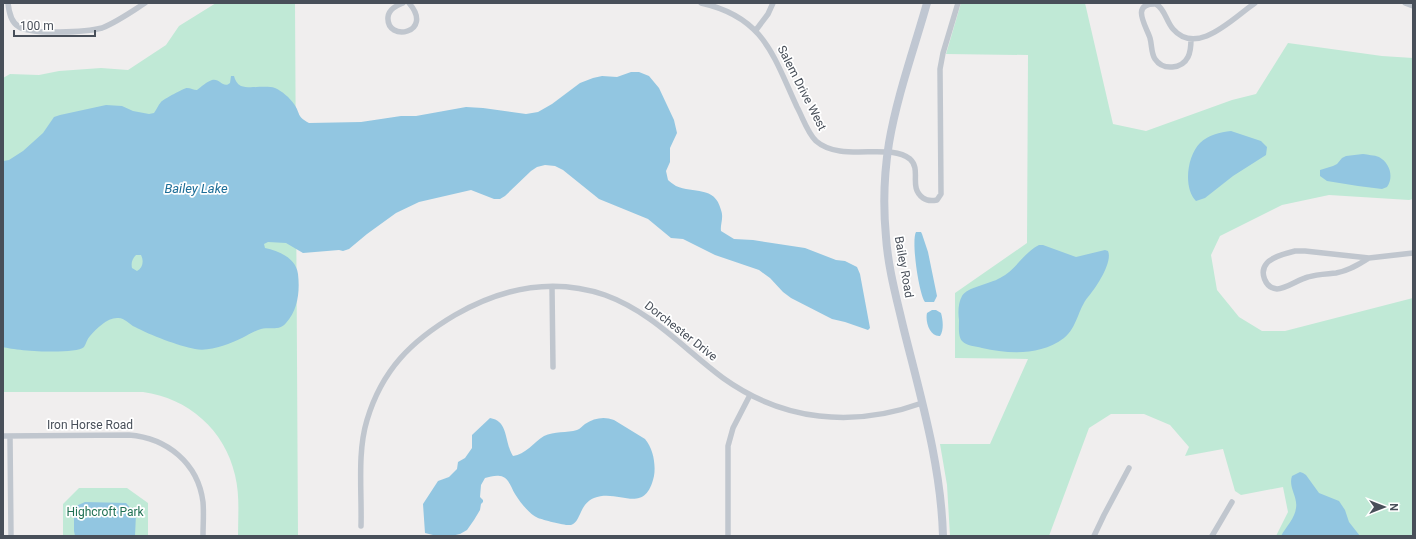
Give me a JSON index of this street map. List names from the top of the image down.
{
  "streets": {
    "main road": ["Bailey Road"],
    "street": ["Salem Drive West", "Dorchester Drive", "Iron Horse Road"]
  },
  "crossings": [
    ["Salem Drive West", "Bailey Road"],
    ["Bailey Road", "Dorchester Drive"]
  ],
  "water": ["Bailey Lake"],
  "parks": ["Highcroft Park"],
  "scale_bar": "100 m",
  "north": "right"
}
